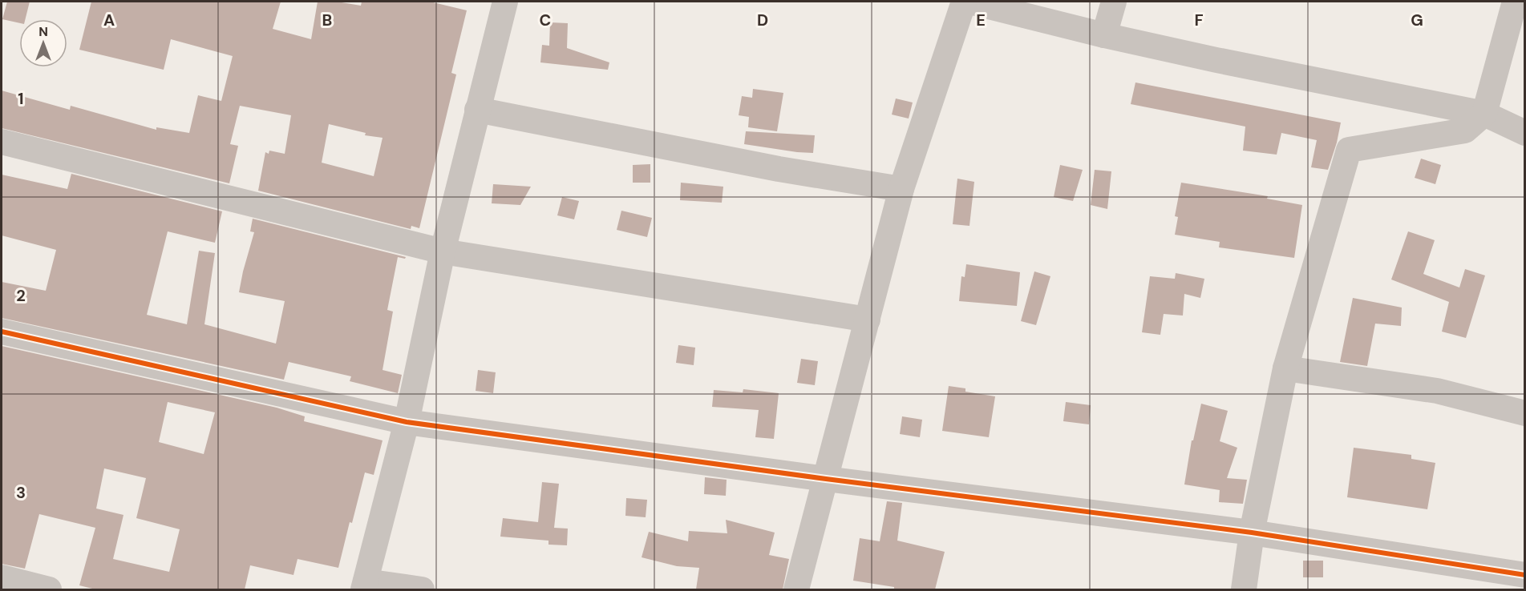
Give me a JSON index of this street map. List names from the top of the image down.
{
  "north": "top",
  "grid": {
    "columns": [
      "A",
      "B",
      "C",
      "D",
      "E",
      "F",
      "G"
    ],
    "rows": ["1", "2", "3"]
  }
}
